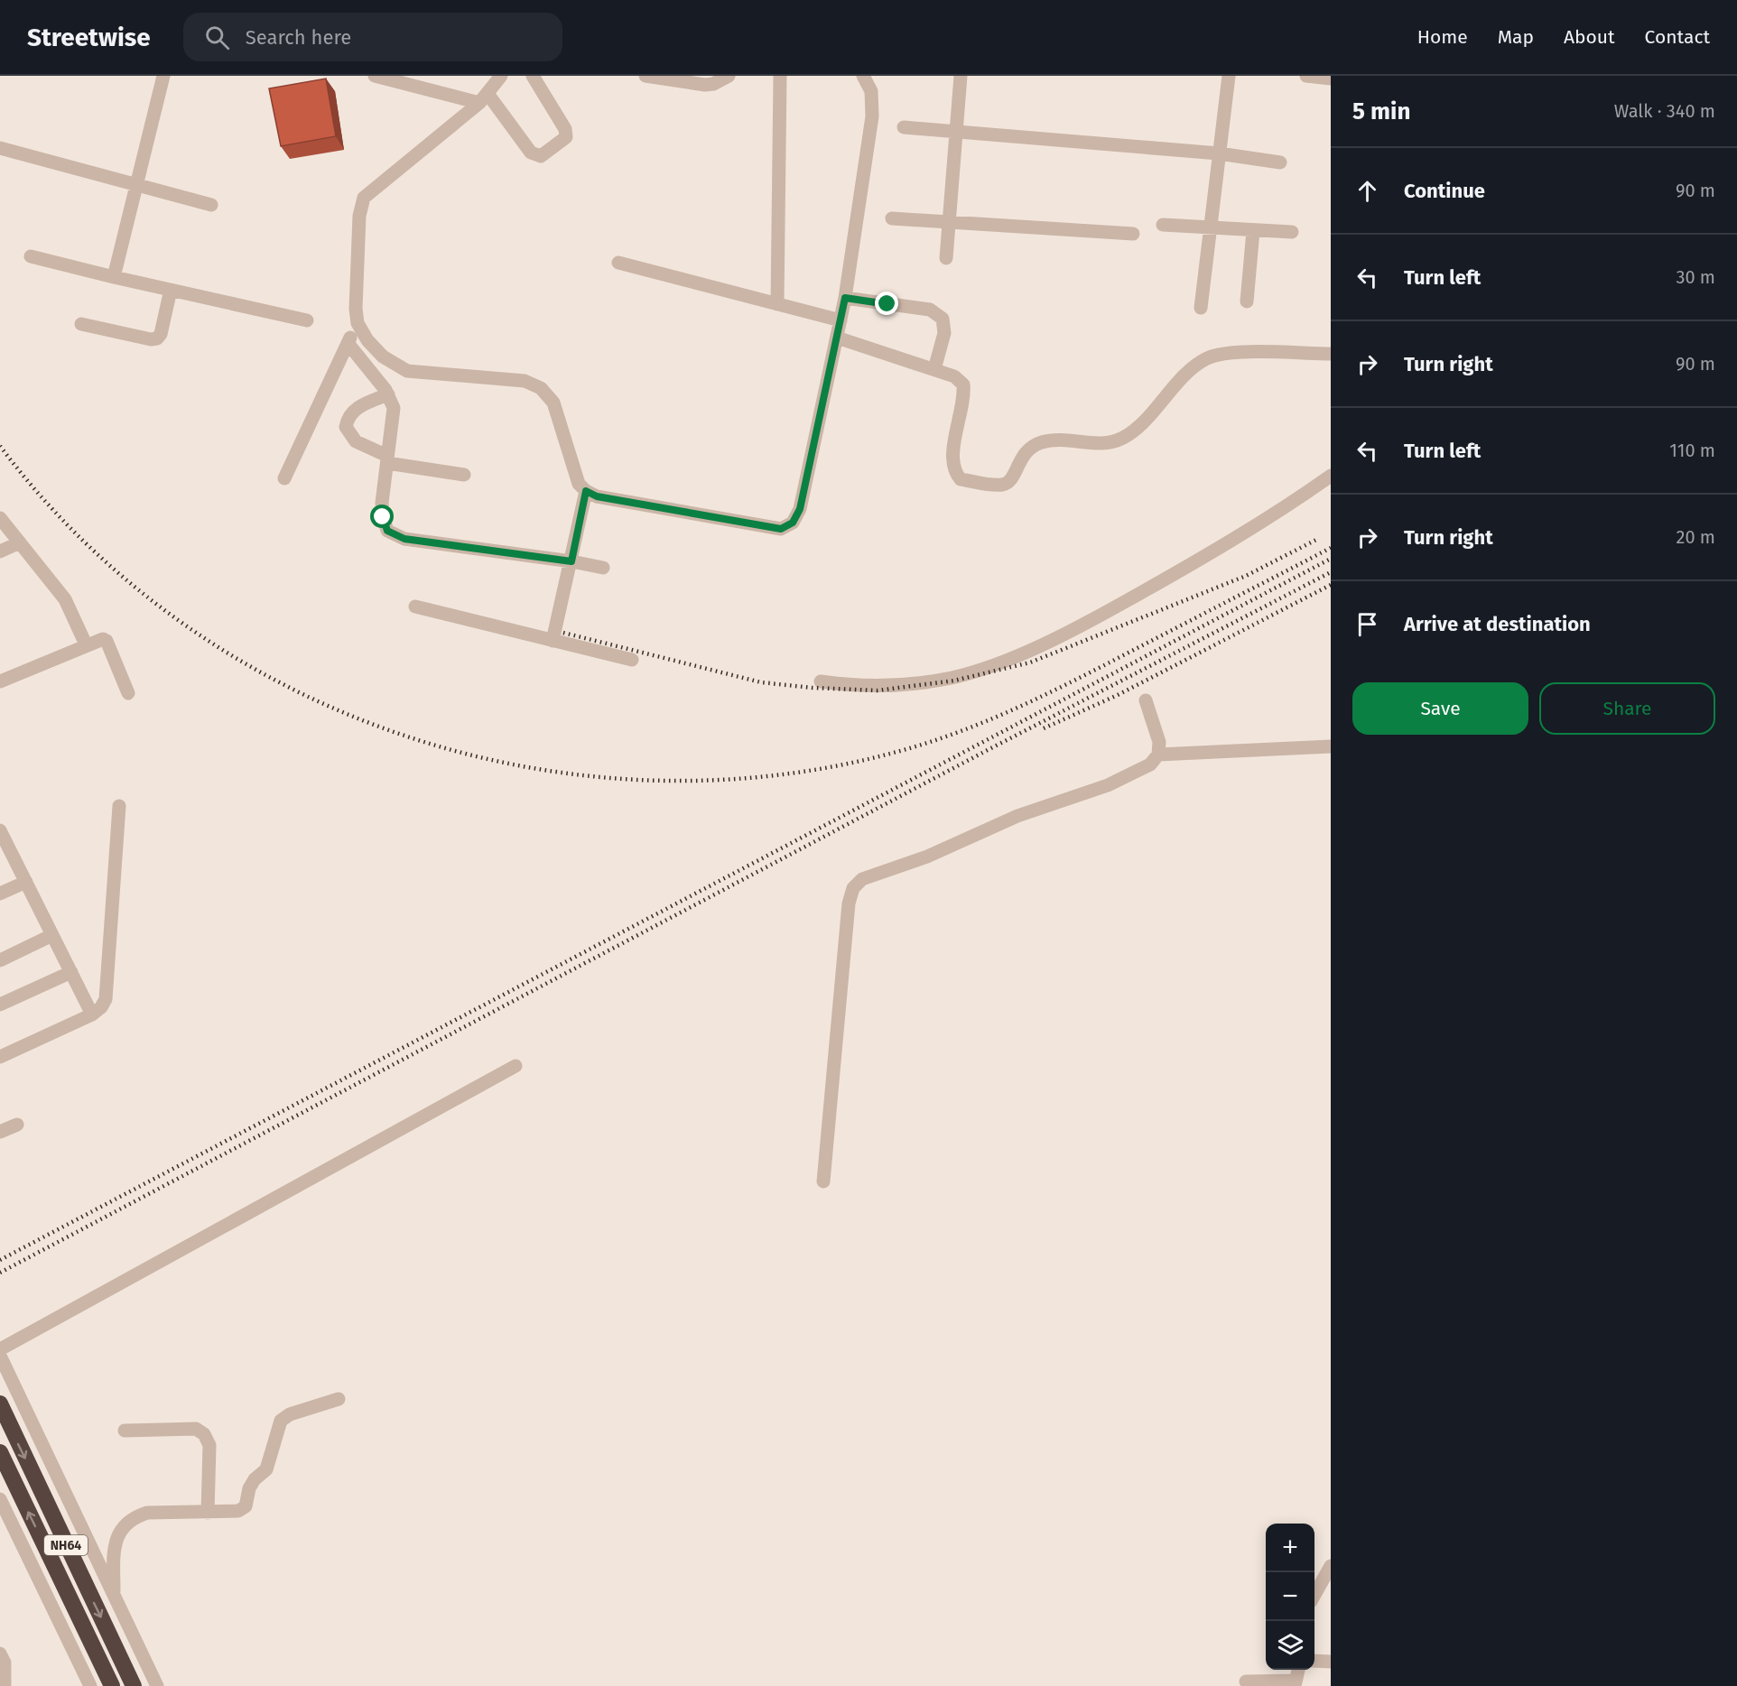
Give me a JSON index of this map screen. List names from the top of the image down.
{
  "streets": {
    "highway": ["NH64"]
  },
  "page": {
    "header": "Streetwise",
    "search": "Search here",
    "nav": [
      "Home",
      "Map",
      "About",
      "Contact"
    ],
    "heading": ["5 min", "Walk · 340 m"],
    "list": [
      ["Continue", "90 m"],
      ["Turn left", "30 m"],
      ["Turn right", "90 m"],
      ["Turn left", "110 m"],
      ["Turn right", "20 m"],
      "Arrive at destination"
    ],
    "buttons": ["Save", "Share"],
    "map_buttons": ["+", "−"]
  }
}
